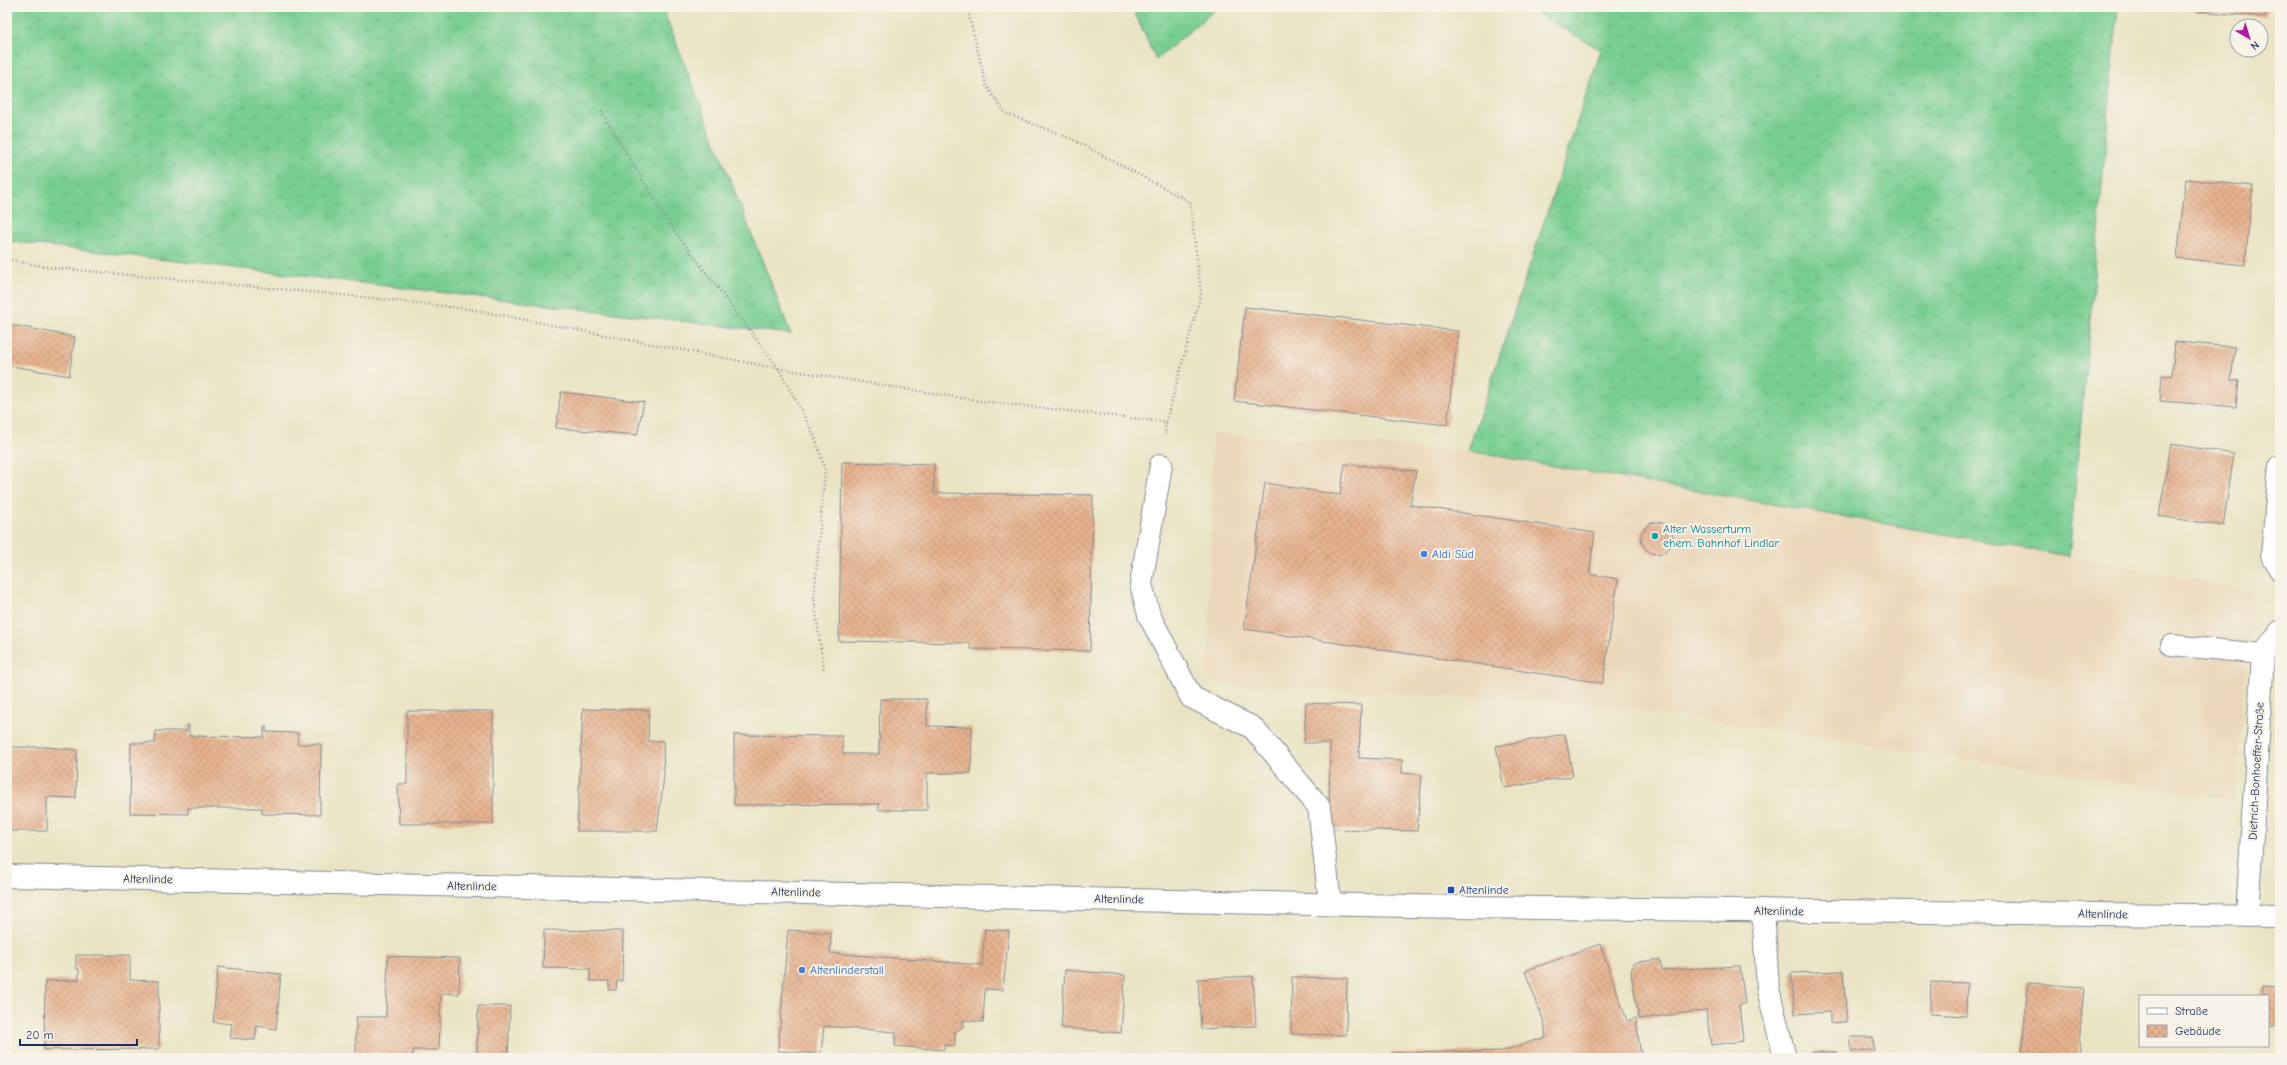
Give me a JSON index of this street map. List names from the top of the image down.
{
  "streets": {
    "street": ["Dietrich-Bonhoeffer-Straße", "Altenlinde"]
  },
  "crossings": [
    ["Dietrich-Bonhoeffer-Straße", "Altenlinde"]
  ],
  "places": {
    "other": ["Alter Wasserturm ehem. Bahnhof Lindlar", "Aldi Süd", "Altenlinderstall"],
    "transit": ["Altenlinde"]
  },
  "legend": ["Straße", "Gebäude"],
  "scale_bar": "20 m",
  "north": "bottom right"
}
